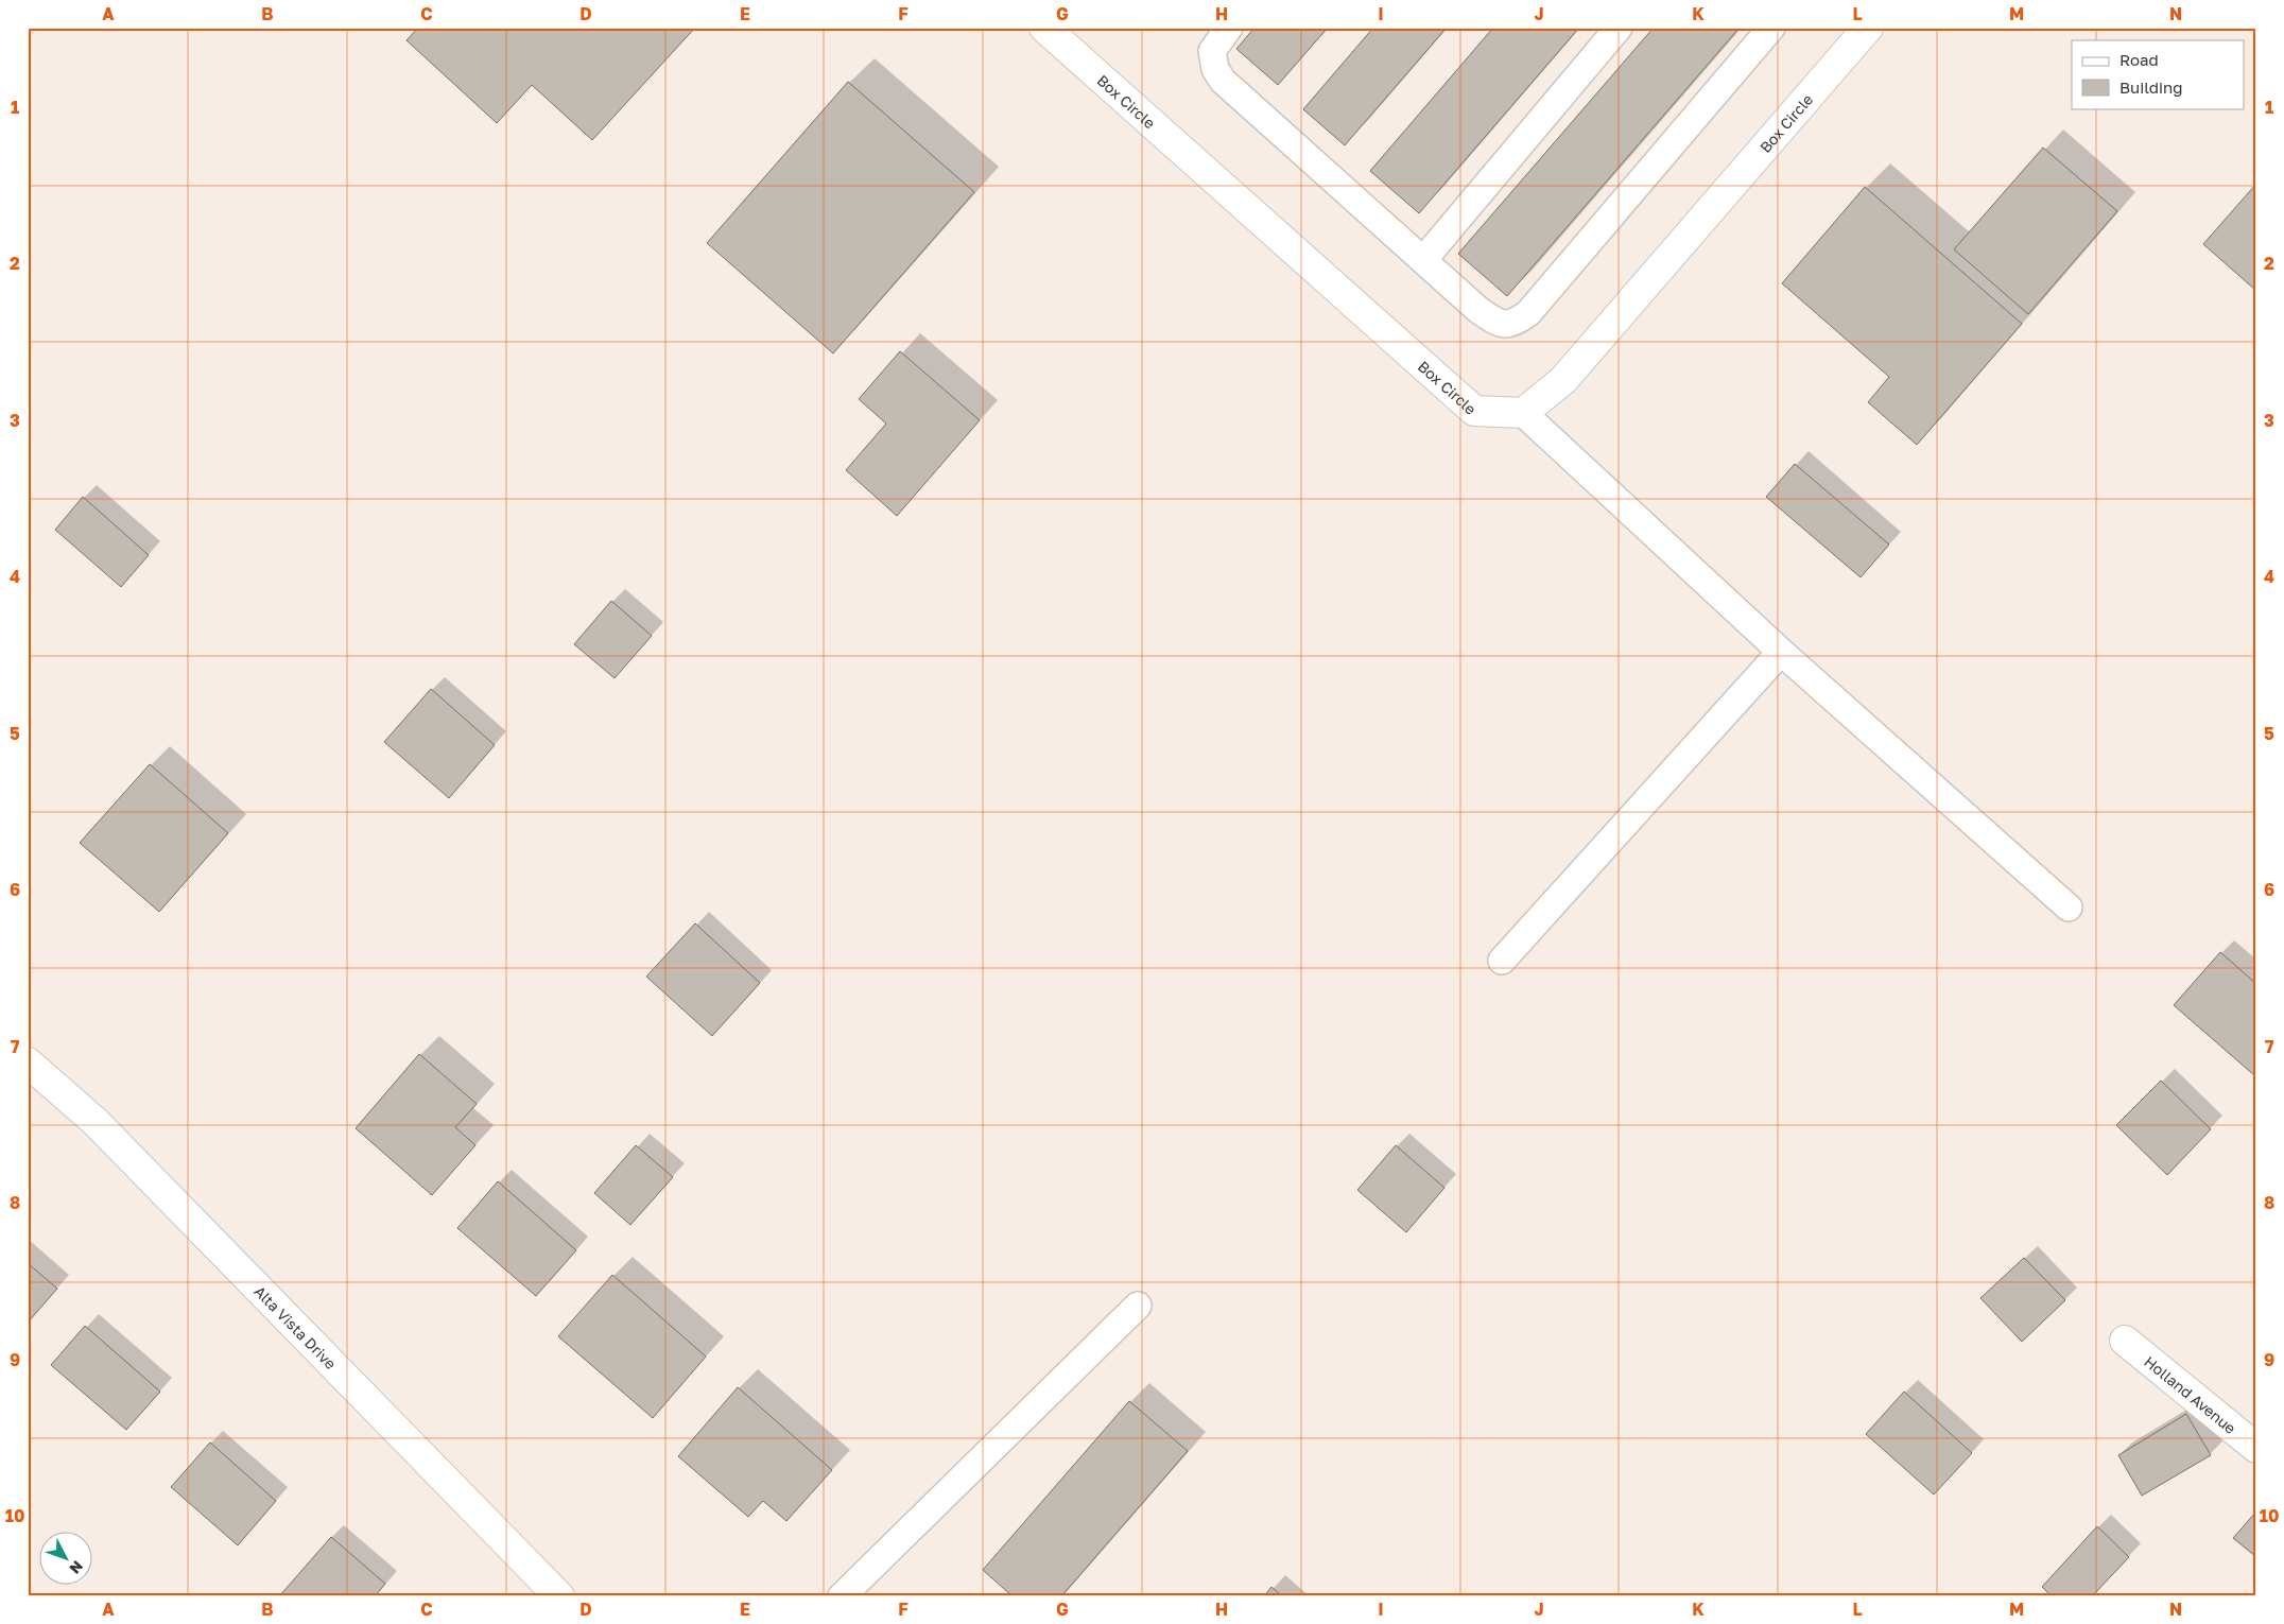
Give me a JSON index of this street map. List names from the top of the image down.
{
  "streets": {
    "street": ["Box Circle", "Alta Vista Drive", "Holland Avenue"]
  },
  "legend": ["Road", "Building"],
  "north": "bottom right",
  "grid": {
    "columns": [
      "A",
      "B",
      "C",
      "D",
      "E",
      "F",
      "G",
      "H",
      "I",
      "J",
      "K",
      "L",
      "M",
      "N"
    ],
    "rows": [
      "1",
      "2",
      "3",
      "4",
      "5",
      "6",
      "7",
      "8",
      "9",
      "10"
    ]
  }
}
